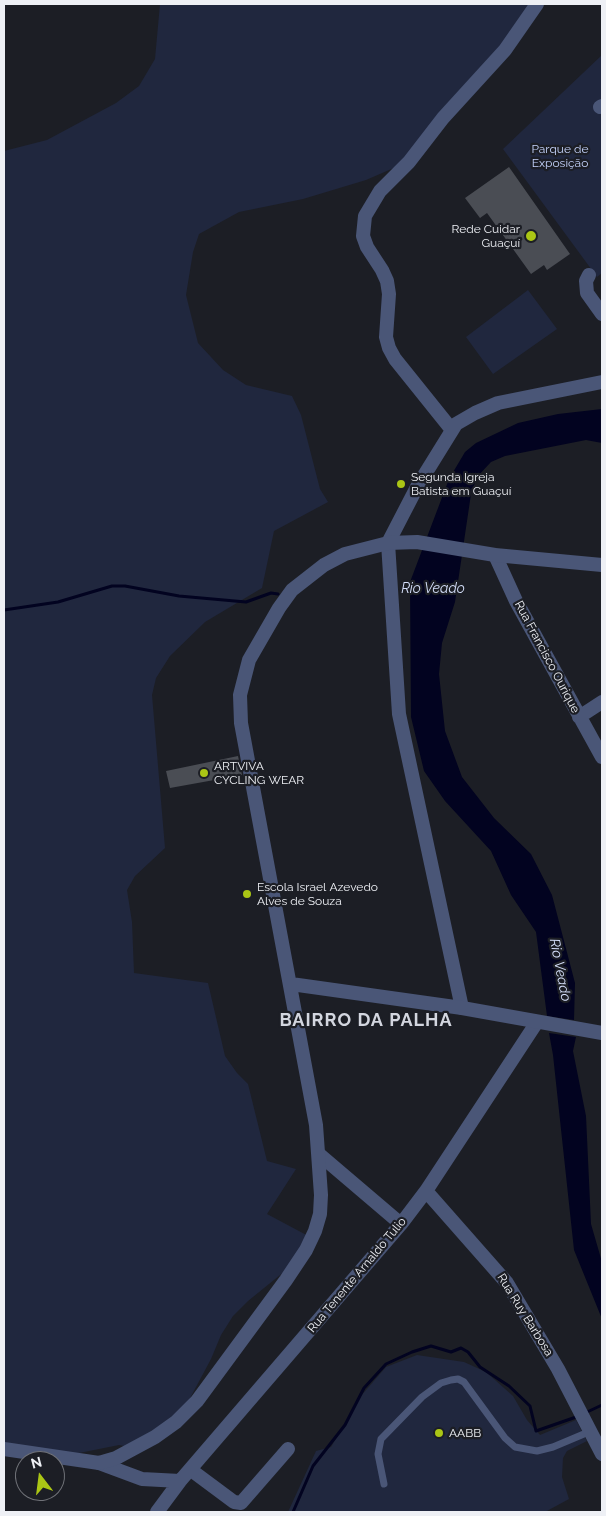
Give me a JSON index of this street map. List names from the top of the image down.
{
  "streets": {
    "street": ["Rua Francisco Ourique", "Rua Tenente Arnaldo Tulio", "Rua Ruy Barbosa"]
  },
  "crossings": [
    ["Rua Tenente Arnaldo Tulio", "Rua Ruy Barbosa"]
  ],
  "districts": ["BAIRRO DA PALHA"],
  "water": ["Rio Veado"],
  "parks": ["Parque de Exposição"],
  "places": [
    "Rede Cuidar Guaçuí",
    "Segunda Igreja Batista em Guaçuí",
    "ARTVIVA CYCLING WEAR",
    "Escola Israel Azevedo Alves de Souza",
    "AABB"
  ],
  "north": "top"
}
